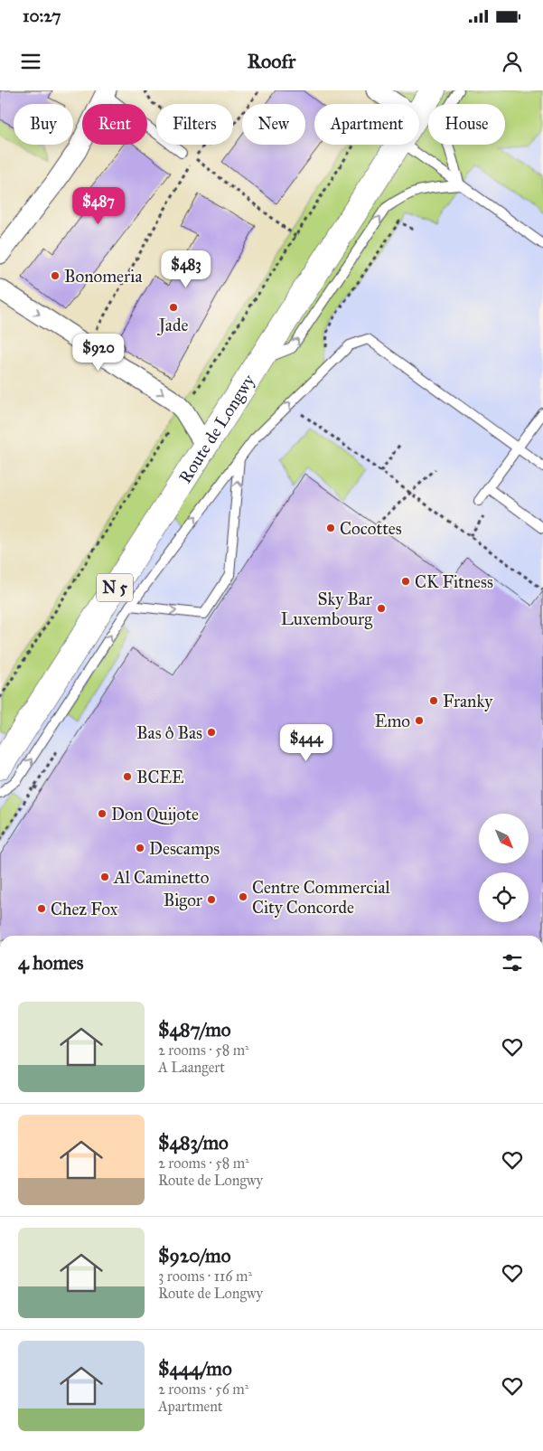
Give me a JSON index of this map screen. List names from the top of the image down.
{
  "streets": {
    "main road": ["Route de Longwy", "N 5"]
  },
  "places": [
    "Bonomeria",
    "Jade",
    "Cocottes",
    "CK Fitness",
    "Sky Bar Luxembourg",
    "Franky",
    "Emo",
    "Bas ô Bas",
    "BCEE",
    "Don Quijote",
    "Descamps",
    "Al Caminetto",
    "Centre Commercial City Concorde",
    "Bigor",
    "Chez Fox"
  ],
  "north": "bottom right",
  "page": {
    "status": "10:27",
    "header": "Roofr",
    "chip": [
      "Buy",
      "Rent",
      "Filters",
      "New",
      "Apartment",
      "House"
    ],
    "price": [
      "$487",
      "$483",
      "$920",
      "$444"
    ],
    "heading": "4 homes",
    "list": [
      {
        "name": "$487/mo",
        "note": "2 rooms · 58 m² · A Laangert"
      },
      {
        "name": "$483/mo",
        "note": "2 rooms · 58 m² · Route de Longwy"
      },
      {
        "name": "$920/mo",
        "note": "3 rooms · 116 m² · Route de Longwy"
      },
      {
        "name": "$444/mo",
        "note": "2 rooms · 56 m² · Apartment"
      }
    ]
  }
}
